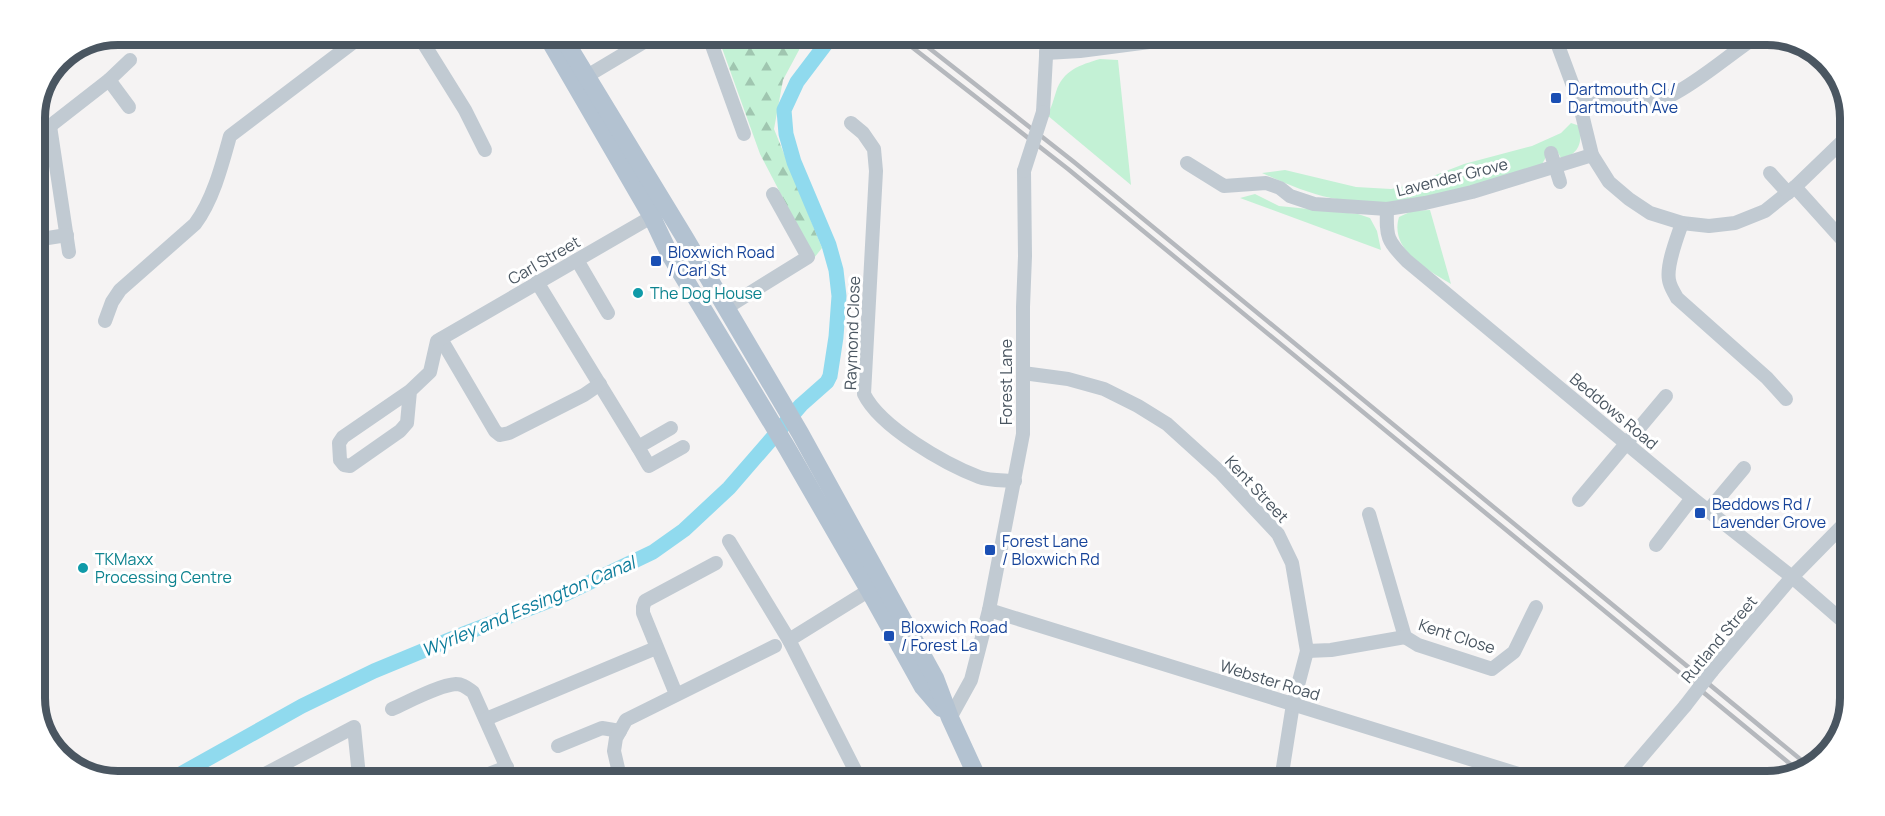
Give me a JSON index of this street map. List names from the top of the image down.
{
  "streets": {
    "street": [
      "Lavender Grove",
      "Carl Street",
      "Raymond Close",
      "Forest Lane",
      "Beddows Road",
      "Kent Street",
      "Kent Close",
      "Rutland Street",
      "Webster Road"
    ]
  },
  "crossings": [
    ["Lavender Grove", "Beddows Road"],
    ["Raymond Close", "Forest Lane"],
    ["Forest Lane", "Kent Street"],
    ["Forest Lane", "Webster Road"],
    ["Beddows Road", "Rutland Street"],
    ["Kent Street", "Kent Close"],
    ["Kent Street", "Webster Road"]
  ],
  "water": ["Wyrley and Essington Canal"],
  "places": {
    "transit": [
      "Dartmouth Cl / Dartmouth Ave",
      "Bloxwich Road / Carl St",
      "Beddows Rd / Lavender Grove",
      "Forest Lane / Bloxwich Rd",
      "Bloxwich Road / Forest La"
    ],
    "other": ["The Dog House", "TKMaxx Processing Centre"]
  }
}
